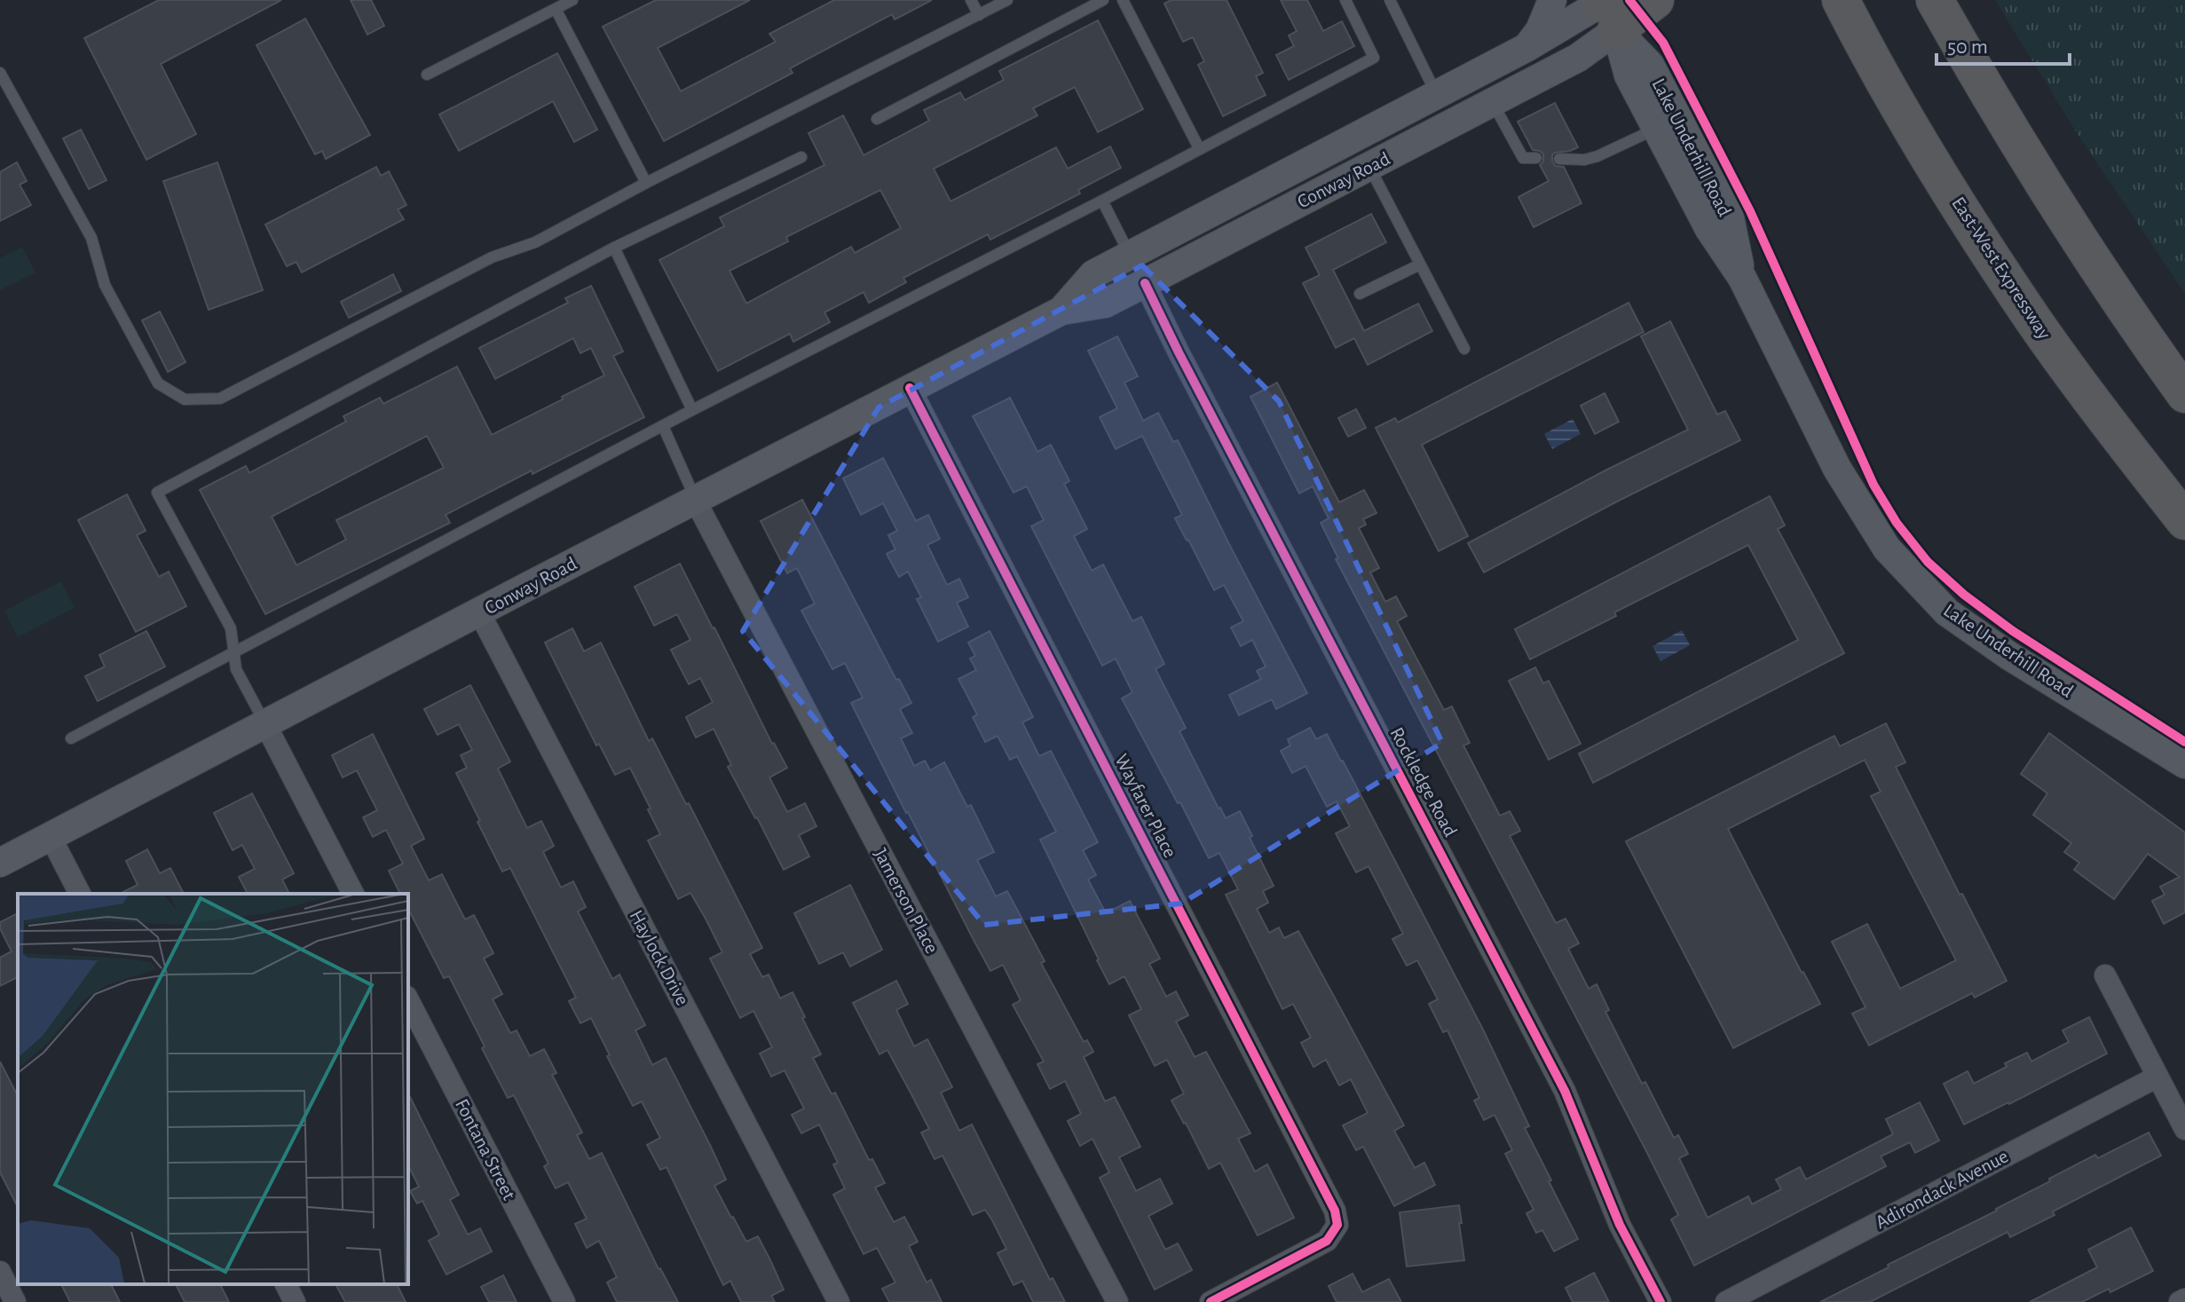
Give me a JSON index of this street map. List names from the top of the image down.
{
  "streets": {
    "highway": ["East-West Expressway"],
    "main road": ["Lake Underhill Road", "Conway Road"],
    "street": [
      "Rockledge Road",
      "Wayfarer Place",
      "Jamerson Place",
      "Haylock Drive",
      "Fontana Street",
      "Adirondack Avenue"
    ]
  },
  "crossings": [
    ["Lake Underhill Road", "Conway Road"],
    ["Conway Road", "Rockledge Road"],
    ["Conway Road", "Wayfarer Place"],
    ["Conway Road", "Jamerson Place"],
    ["Conway Road", "Haylock Drive"]
  ],
  "scale_bar": "50 m"
}
